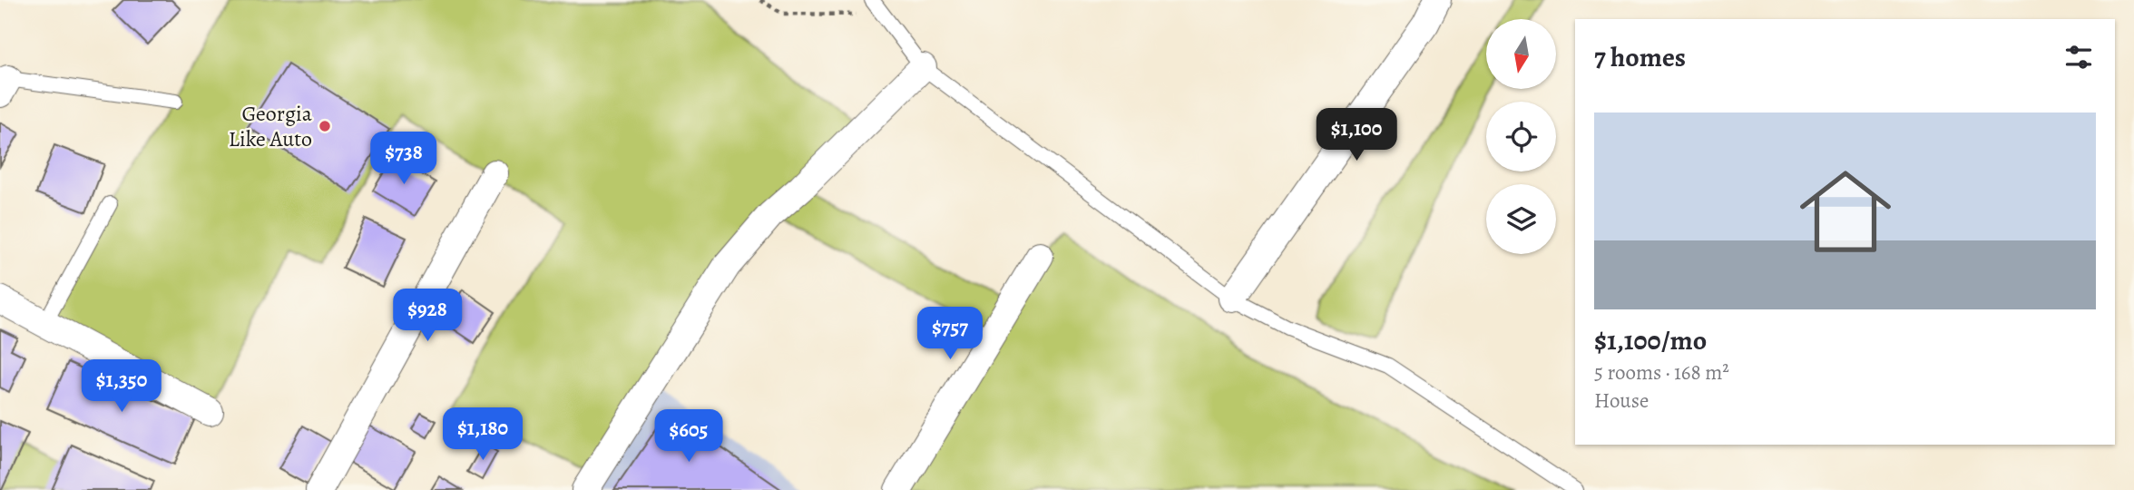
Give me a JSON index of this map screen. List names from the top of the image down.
{
  "places": ["Georgia Like Auto"],
  "north": "bottom",
  "page": {
    "heading": "7 homes",
    "list": [
      {
        "name": "$1,100/mo",
        "note": "5 rooms · 168 m² · House"
      }
    ],
    "price": [
      "$1,100",
      "$738",
      "$928",
      "$757",
      "$1,350",
      "$1,180",
      "$605"
    ]
  }
}
